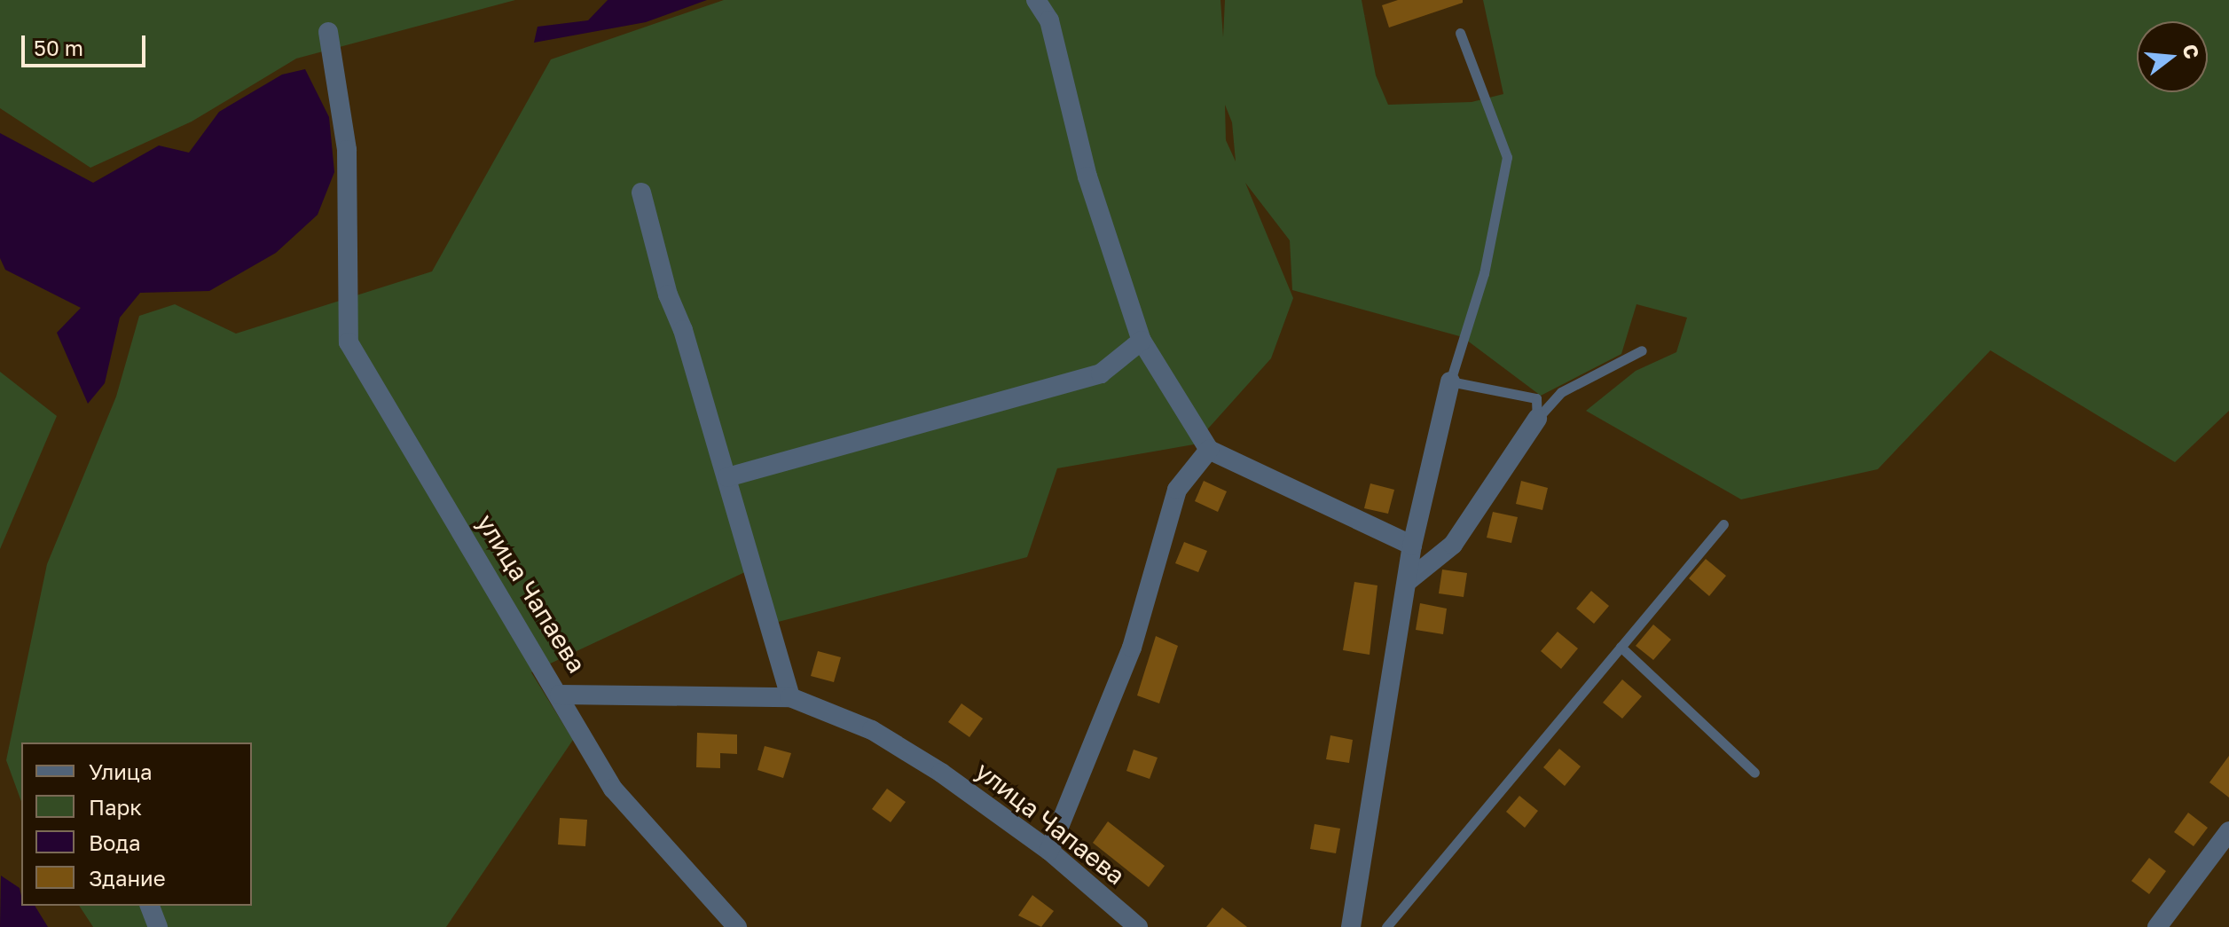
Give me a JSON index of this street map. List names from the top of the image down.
{
  "streets": {
    "street": ["улица Чапаева"]
  },
  "legend": [
    "Улица",
    "Парк",
    "Вода",
    "Здание"
  ],
  "scale_bar": "50 m",
  "north": "right"
}
